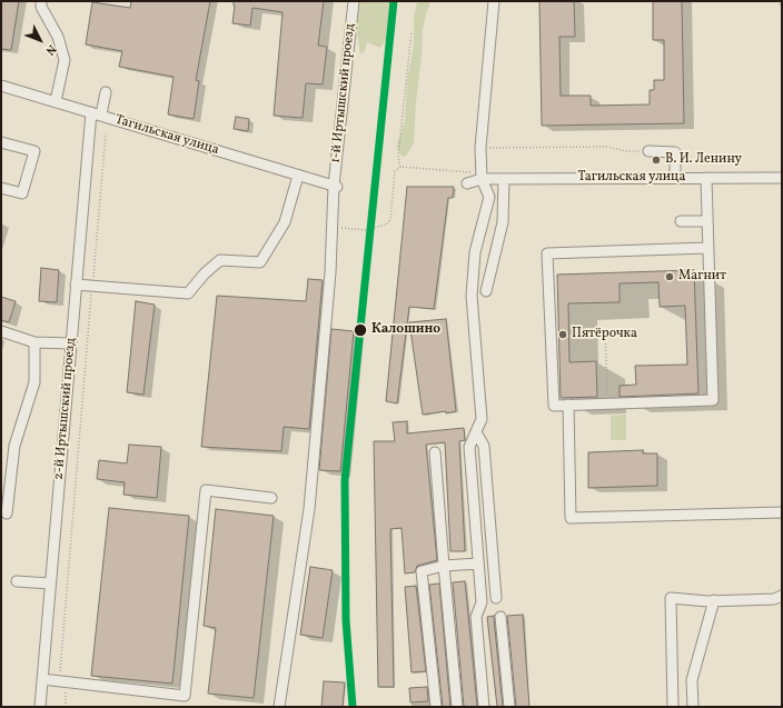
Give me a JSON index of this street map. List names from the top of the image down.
{
  "streets": {
    "street": ["1-й Иртышский проезд", "Тагильская улица", "2-й Иртышский проезд"]
  },
  "crossings": [
    ["1-й Иртышский проезд", "Тагильская улица"],
    ["Тагильская улица", "2-й Иртышский проезд"]
  ],
  "places": [
    "В. И. Ленину",
    "Магнит",
    "Калошино",
    "Пятёрочка"
  ],
  "north": "bottom right"
}
